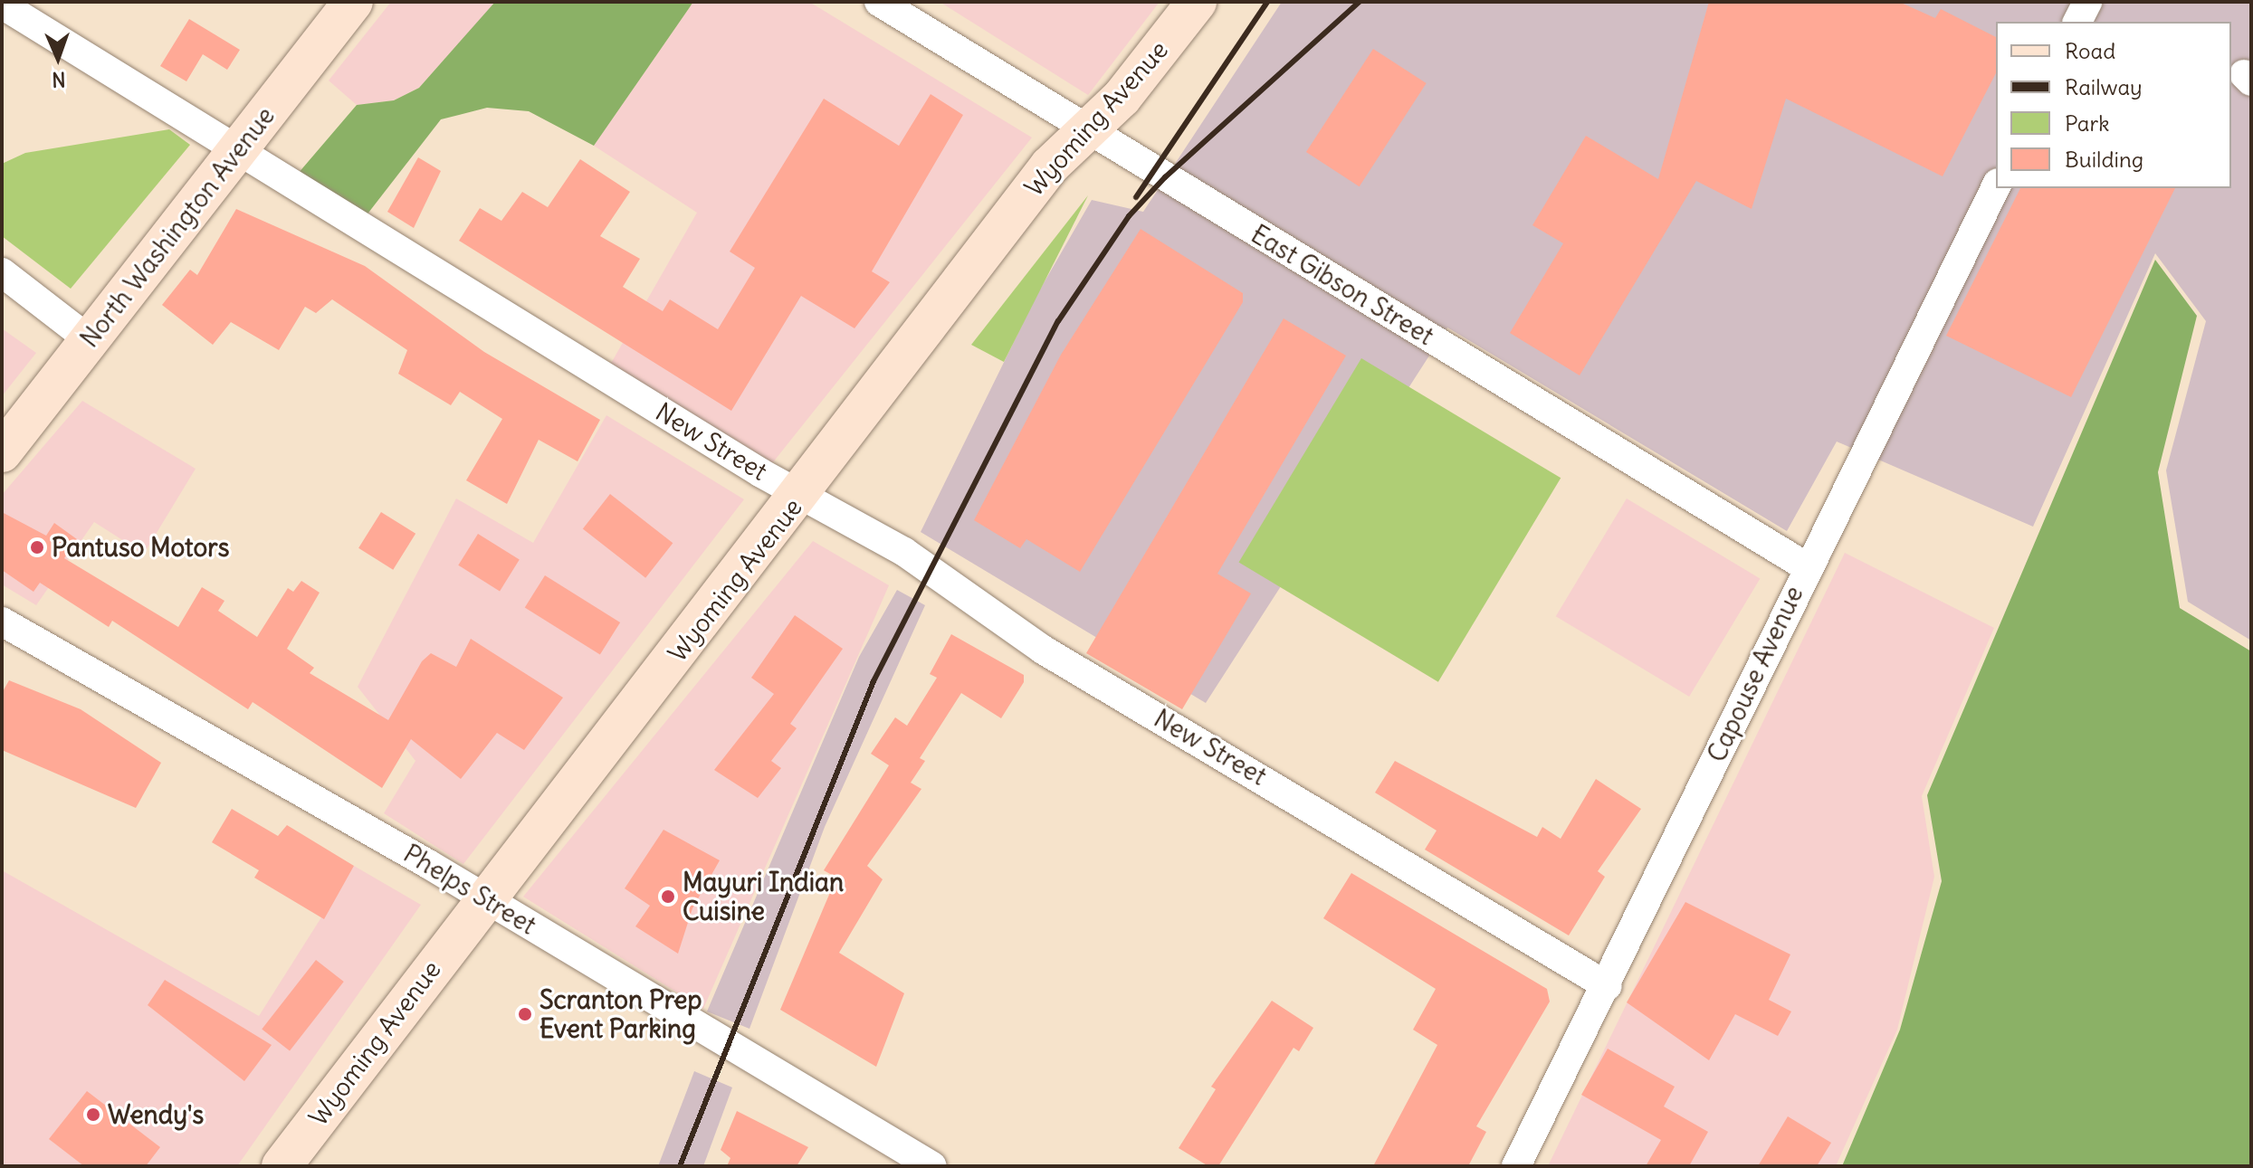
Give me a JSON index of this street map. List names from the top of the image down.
{
  "streets": {
    "main road": ["Wyoming Avenue", "North Washington Avenue"],
    "street": [
      "East Gibson Street",
      "New Street",
      "Capouse Avenue",
      "Phelps Street"
    ]
  },
  "crossings": [
    ["Wyoming Avenue", "East Gibson Street"],
    ["Wyoming Avenue", "New Street"],
    ["Wyoming Avenue", "Phelps Street"],
    ["North Washington Avenue", "New Street"],
    ["East Gibson Street", "Capouse Avenue"],
    ["New Street", "Capouse Avenue"]
  ],
  "places": [
    "Pantuso Motors",
    "Mayuri Indian Cuisine",
    "Scranton Prep Event Parking",
    "Wendy's"
  ],
  "legend": [
    "Road",
    "Railway",
    "Park",
    "Building"
  ],
  "north": "bottom"
}
